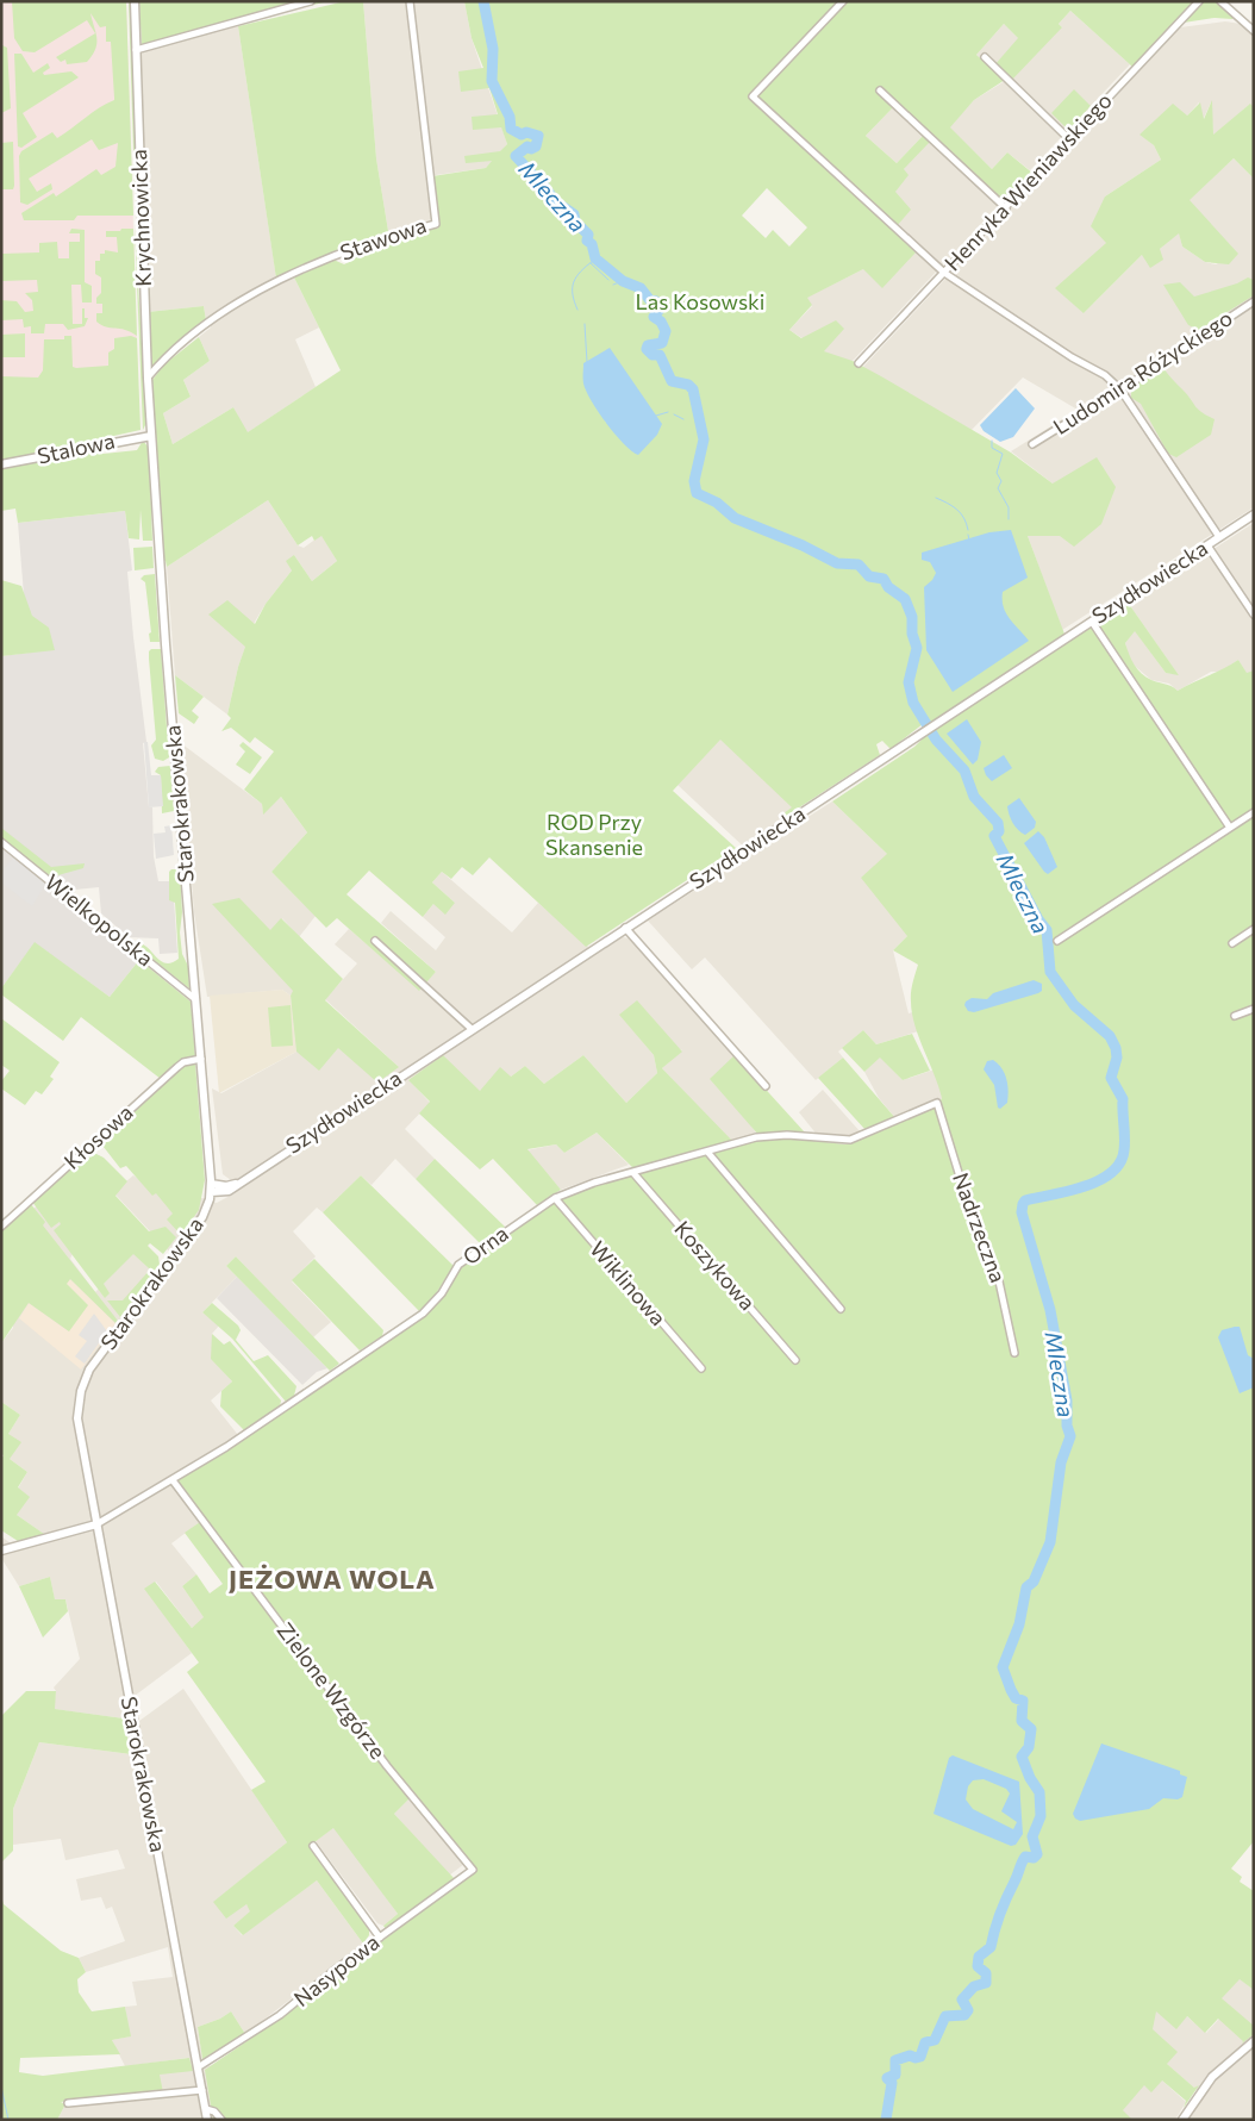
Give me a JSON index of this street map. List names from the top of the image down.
{
  "streets": {
    "street": [
      "Henryka Wieniawskiego",
      "Krychnowicka",
      "Stawowa",
      "Ludomira Różyckiego",
      "Stalowa",
      "Szydłowiecka",
      "Starokrakowska",
      "Wielkopolska",
      "Kłosowa",
      "Nadrzeczna",
      "Orna",
      "Koszykowa",
      "Wiklinowa",
      "Zielone Wzgórze",
      "Nasypowa"
    ]
  },
  "crossings": [
    ["Krychnowicka", "Stawowa"],
    ["Krychnowicka", "Stalowa"],
    ["Krychnowicka", "Starokrakowska"],
    ["Stalowa", "Starokrakowska"],
    ["Szydłowiecka", "Starokrakowska"],
    ["Starokrakowska", "Wielkopolska"],
    ["Starokrakowska", "Kłosowa"],
    ["Starokrakowska", "Orna"],
    ["Starokrakowska", "Nasypowa"],
    ["Nadrzeczna", "Orna"],
    ["Orna", "Koszykowa"],
    ["Orna", "Wiklinowa"],
    ["Orna", "Zielone Wzgórze"],
    ["Zielone Wzgórze", "Nasypowa"]
  ],
  "districts": ["JEŻOWA WOLA"],
  "water": ["Mleczna"],
  "parks": ["Las Kosowski", "ROD Przy Skansenie"]
}
